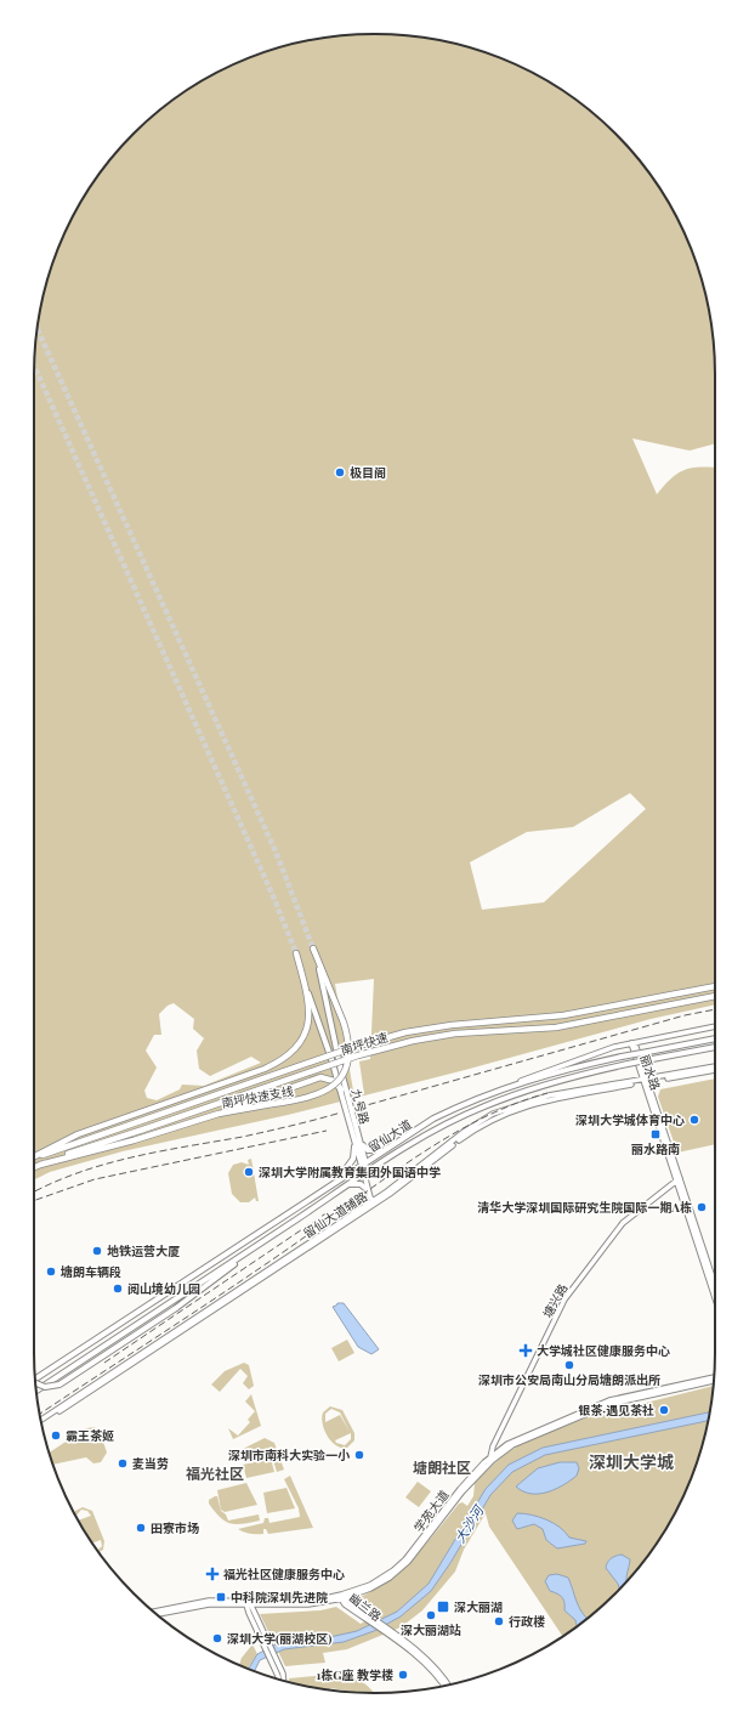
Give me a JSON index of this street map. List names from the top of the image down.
{
  "streets": {
    "highway": ["南坪快速", "南坪快速支线"],
    "main road": [
      "丽水路",
      "九号路",
      "留仙大道",
      "留仙大道辅路",
      "塘兴路",
      "学苑大道",
      "幽兰路"
    ]
  },
  "crossings": [
    ["南坪快速", "南坪快速支线"],
    ["丽水路", "留仙大道辅路"],
    ["丽水路", "塘兴路"],
    ["南坪快速支线", "九号路"],
    ["九号路", "留仙大道"],
    ["塘兴路", "学苑大道"],
    ["学苑大道", "幽兰路"]
  ],
  "districts": ["深圳大学城", "塘朗社区", "福光社区"],
  "water": ["大沙河"],
  "places": {
    "other": [
      "极目阁",
      "深圳大学城体育中心",
      "深圳大学附属教育集团外国语中学",
      "清华大学深圳国际研究生院国际一期A栋",
      "地铁运营大厦",
      "塘朗车辆段",
      "阅山境幼儿园",
      "深圳市公安局南山分局塘朗派出所",
      "银茶·遇见茶社",
      "霸王茶姬",
      "深圳市南科大实验一小",
      "麦当劳",
      "田寮市场",
      "深大丽湖站",
      "行政楼",
      "深圳大学(丽湖校区)",
      "1栋G座 教学楼"
    ],
    "transit": ["丽水路南", "中科院深圳先进院", "深大丽湖"],
    "health": ["大学城社区健康服务中心", "福光社区健康服务中心"]
  }
}
